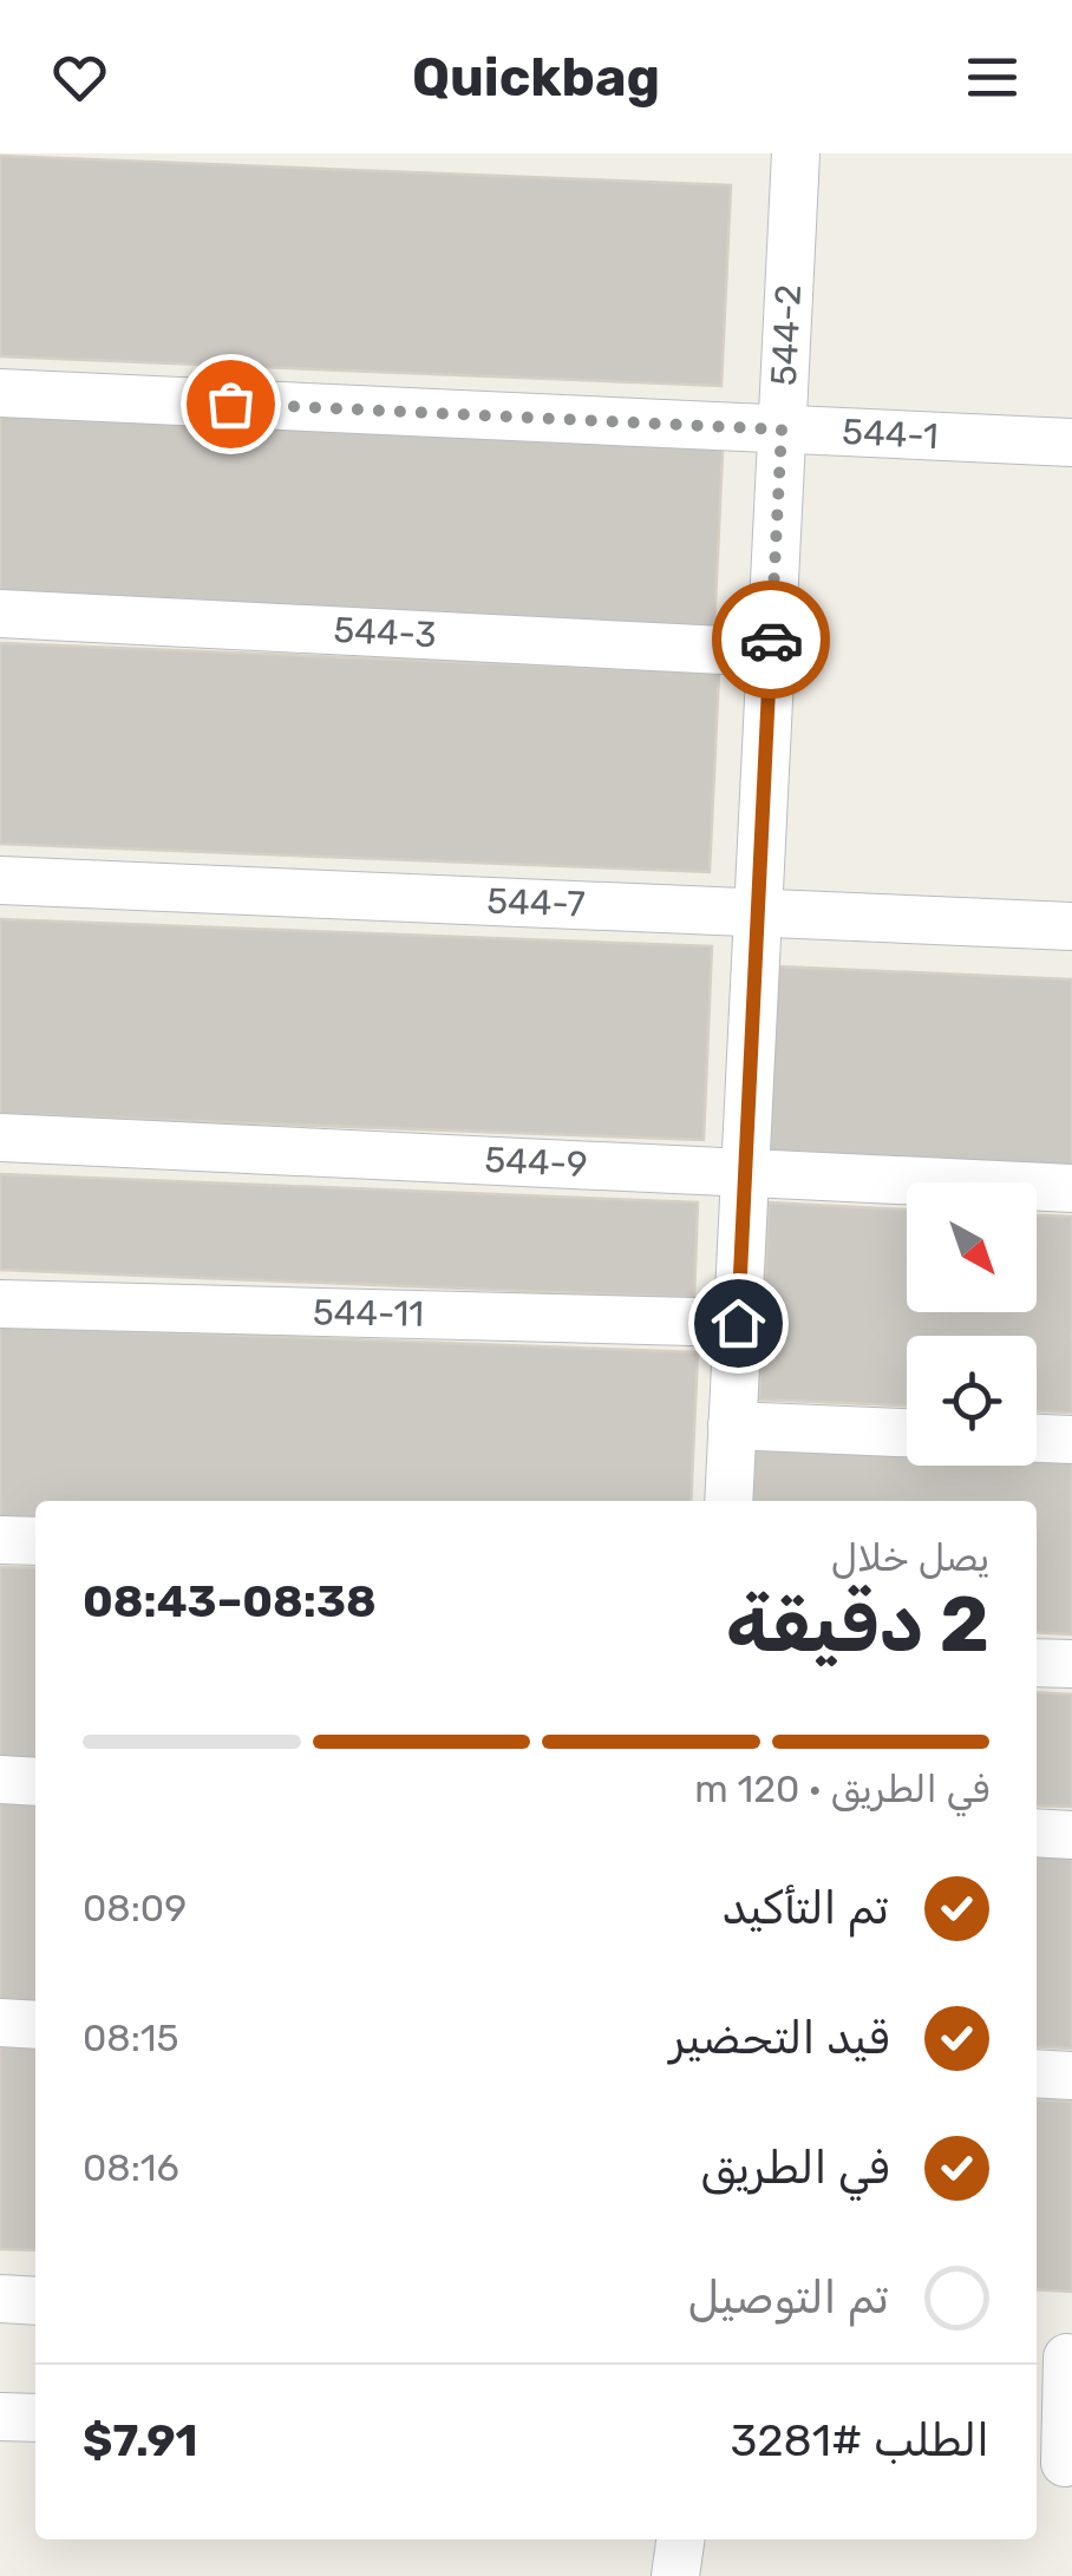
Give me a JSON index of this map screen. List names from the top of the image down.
{
  "streets": {
    "street": [
      "544-2",
      "544-1",
      "544-3",
      "544-7",
      "544-9",
      "544-11"
    ]
  },
  "crossings": [
    ["544-2", "544-1"],
    ["544-2", "544-3"],
    ["544-2", "544-7"],
    ["544-2", "544-9"],
    ["544-2", "544-11"]
  ],
  "north": "bottom right",
  "page": {
    "header": "Quickbag",
    "heading": ["2 دقيقة", "يصل خلال", "08:38–08:43"],
    "panel": ["الطلب #3281", "$7.91"],
    "bar": "في الطريق · 120 m",
    "list": [
      ["تم التأكيد", "08:09"],
      ["قيد التحضير", "08:15"],
      ["في الطريق", "08:16"],
      "تم التوصيل"
    ]
  }
}
